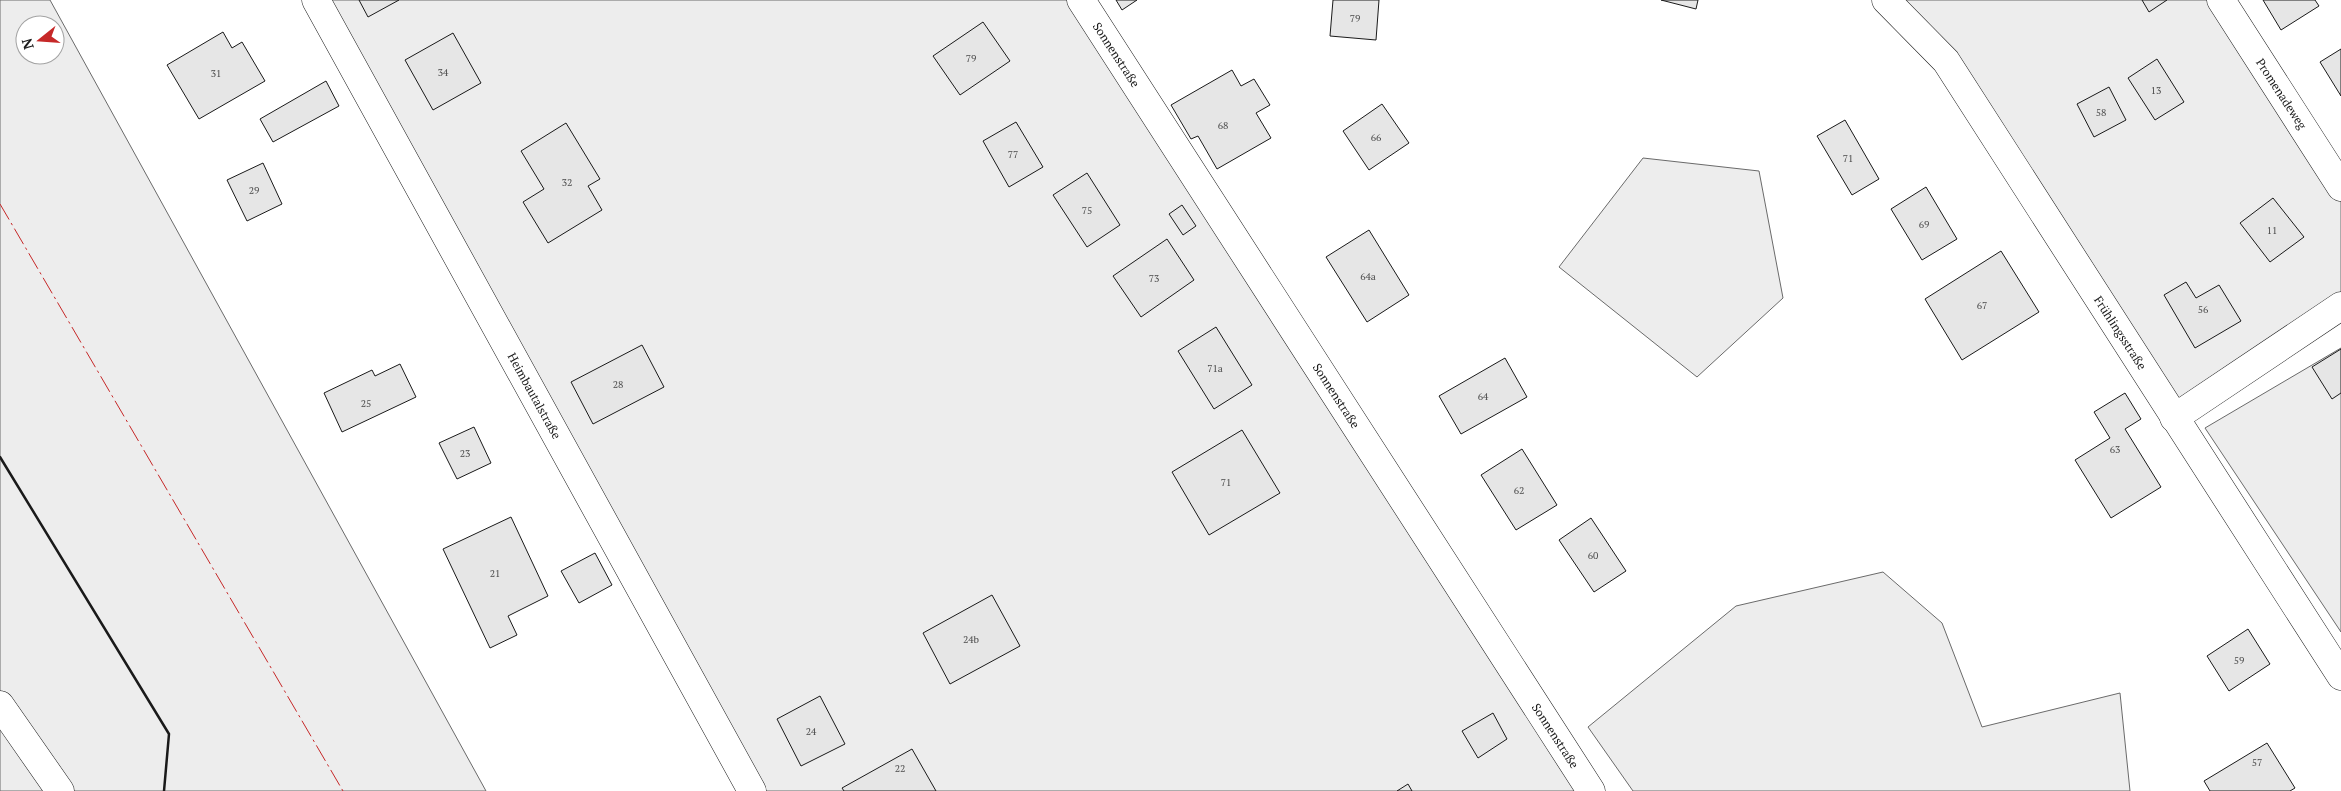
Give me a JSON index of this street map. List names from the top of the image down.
{
  "streets": {
    "main road": [
      "Sonnenstraße",
      "Promenadeweg",
      "Frühlingsstraße",
      "Heimbautalstraße"
    ]
  },
  "house_numbers": [
    "79",
    "79",
    "34",
    "31",
    "13",
    "58",
    "68",
    "66",
    "77",
    "71",
    "32",
    "29",
    "75",
    "69",
    "11",
    "64a",
    "73",
    "67",
    "56",
    "71a",
    "28",
    "64",
    "25",
    "63",
    "23",
    "71",
    "62",
    "60",
    "21",
    "24b",
    "59",
    "24",
    "57",
    "22"
  ],
  "north": "left"
}
